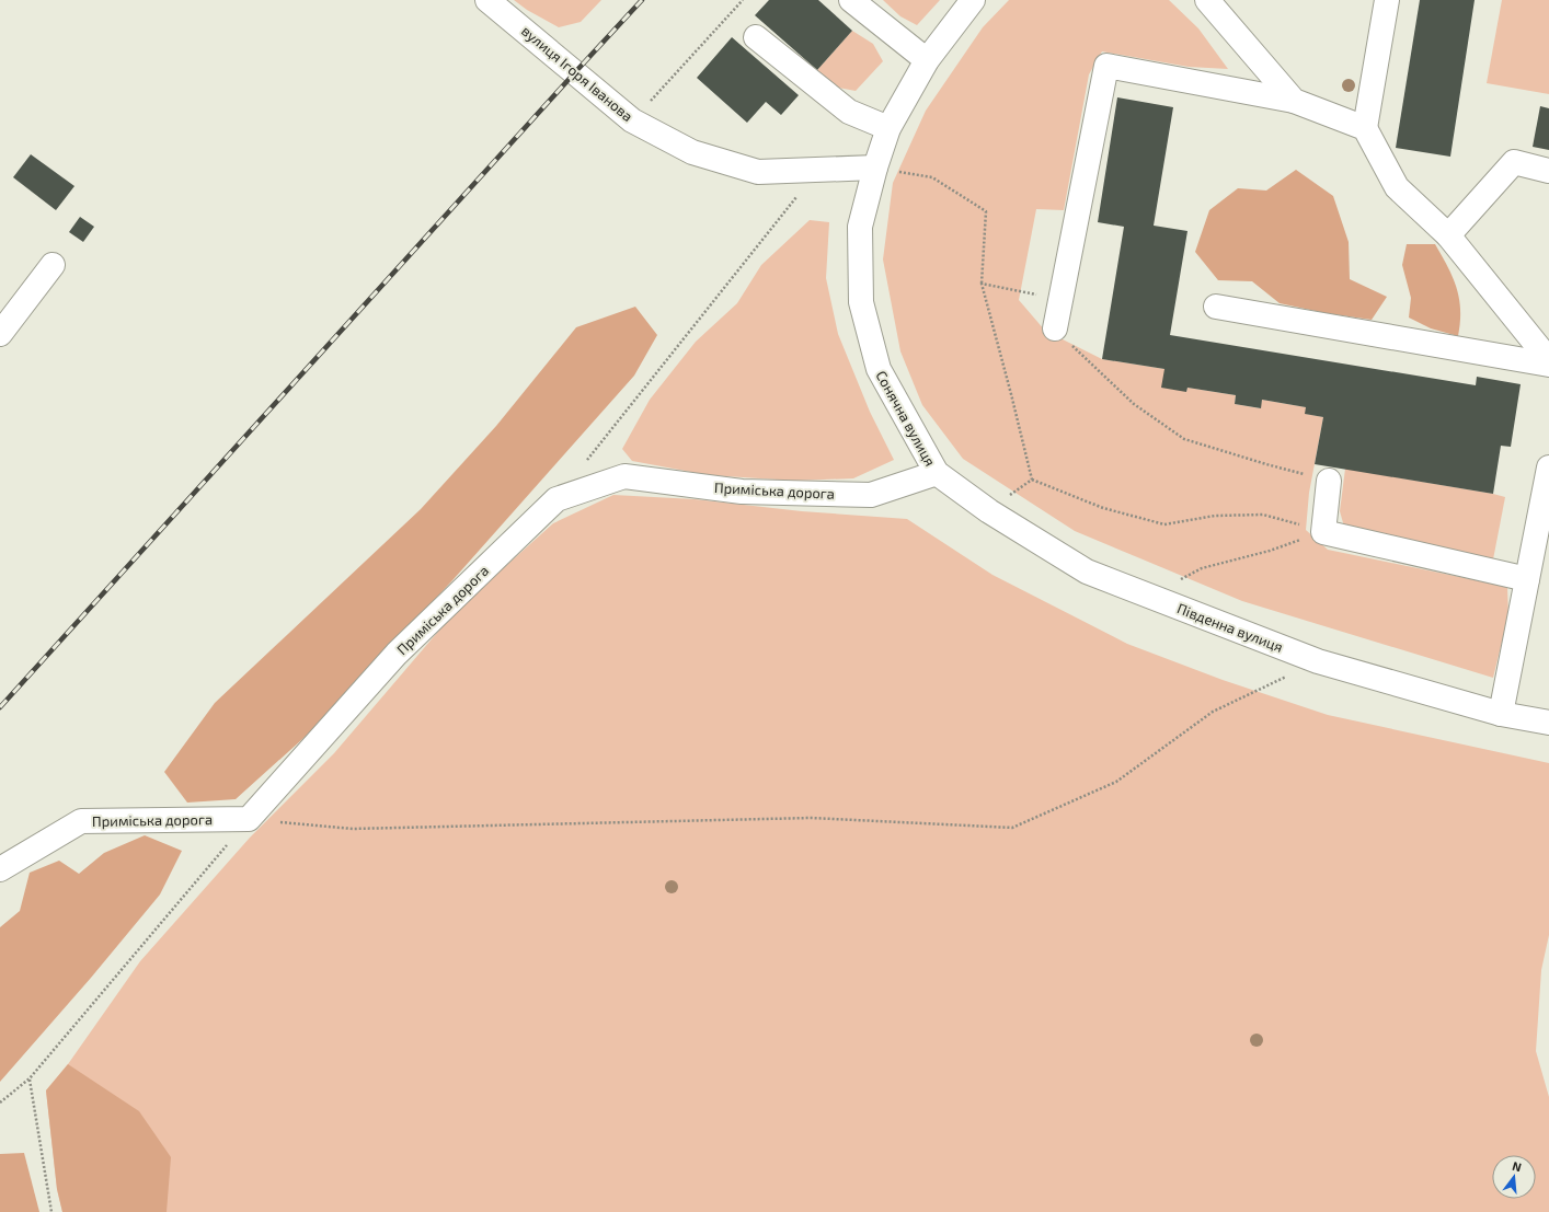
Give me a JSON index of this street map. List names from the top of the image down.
{
  "streets": {
    "street": [
      "вулиця Ігоря Іванова",
      "Сонячна вулиця",
      "Приміська дорога",
      "Південна вулиця"
    ]
  },
  "crossings": [
    ["вулиця Ігоря Іванова", "Сонячна вулиця"],
    ["Сонячна вулиця", "Приміська дорога"],
    ["Сонячна вулиця", "Південна вулиця"],
    ["Приміська дорога", "Південна вулиця"]
  ],
  "north": "top"
}
